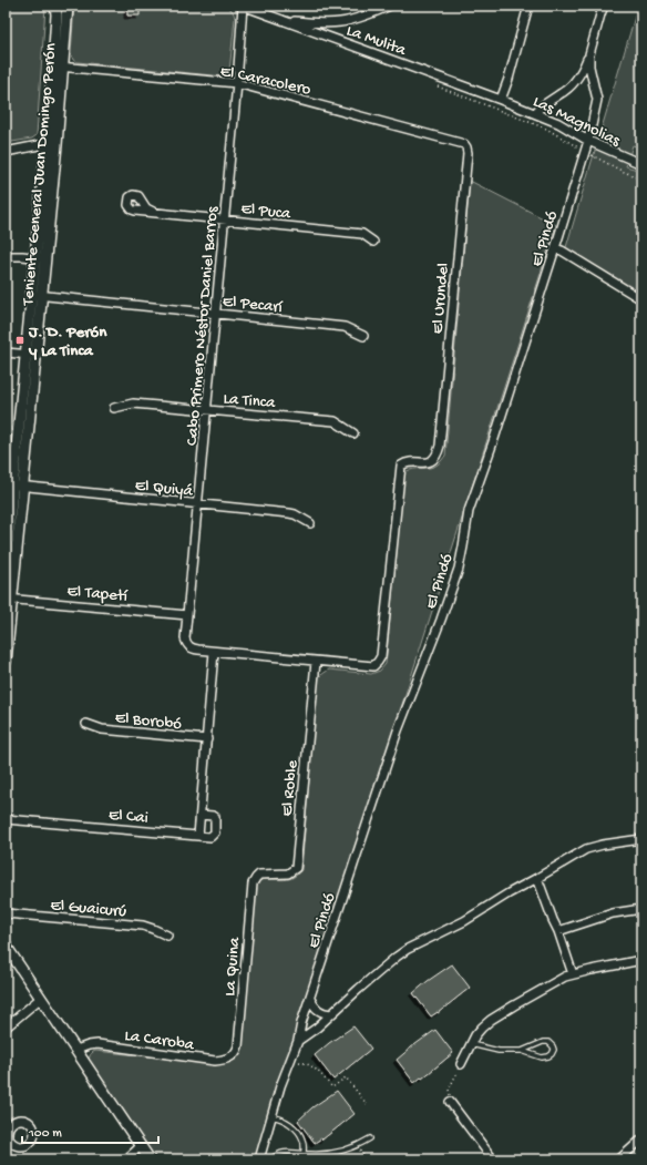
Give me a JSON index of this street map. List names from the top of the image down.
{
  "streets": {
    "main road": ["Teniente General Juan Domingo Perón"],
    "street": [
      "La Mulita",
      "El Caracolero",
      "Las Magnolias",
      "El Puca",
      "El Pindó",
      "El Urundel",
      "El Pecarí",
      "Cabo Primero Néstor Daniel Barros",
      "La Tinca",
      "El Quiyá",
      "El Tapetí",
      "El Borobó",
      "El Roble",
      "El Cai",
      "El Guaicurú",
      "La Quina",
      "La Caroba"
    ]
  },
  "crossings": [
    ["La Mulita", "Las Magnolias"],
    ["La Mulita", "Cabo Primero Néstor Daniel Barros"],
    ["El Caracolero", "Teniente General Juan Domingo Perón"],
    ["El Caracolero", "El Urundel"],
    ["El Caracolero", "Cabo Primero Néstor Daniel Barros"],
    ["Las Magnolias", "El Pindó"],
    ["Teniente General Juan Domingo Perón", "El Pecarí"],
    ["Teniente General Juan Domingo Perón", "El Quiyá"],
    ["Teniente General Juan Domingo Perón", "El Tapetí"],
    ["El Puca", "Cabo Primero Néstor Daniel Barros"],
    ["El Urundel", "El Roble"],
    ["El Pecarí", "Cabo Primero Néstor Daniel Barros"],
    ["Cabo Primero Néstor Daniel Barros", "La Tinca"],
    ["Cabo Primero Néstor Daniel Barros", "El Quiyá"],
    ["Cabo Primero Néstor Daniel Barros", "El Tapetí"],
    ["El Roble", "La Quina"],
    ["La Quina", "La Caroba"]
  ],
  "places": {
    "transit": ["J. D. Perón y La Tinca"]
  },
  "scale_bar": "100 m"
}
